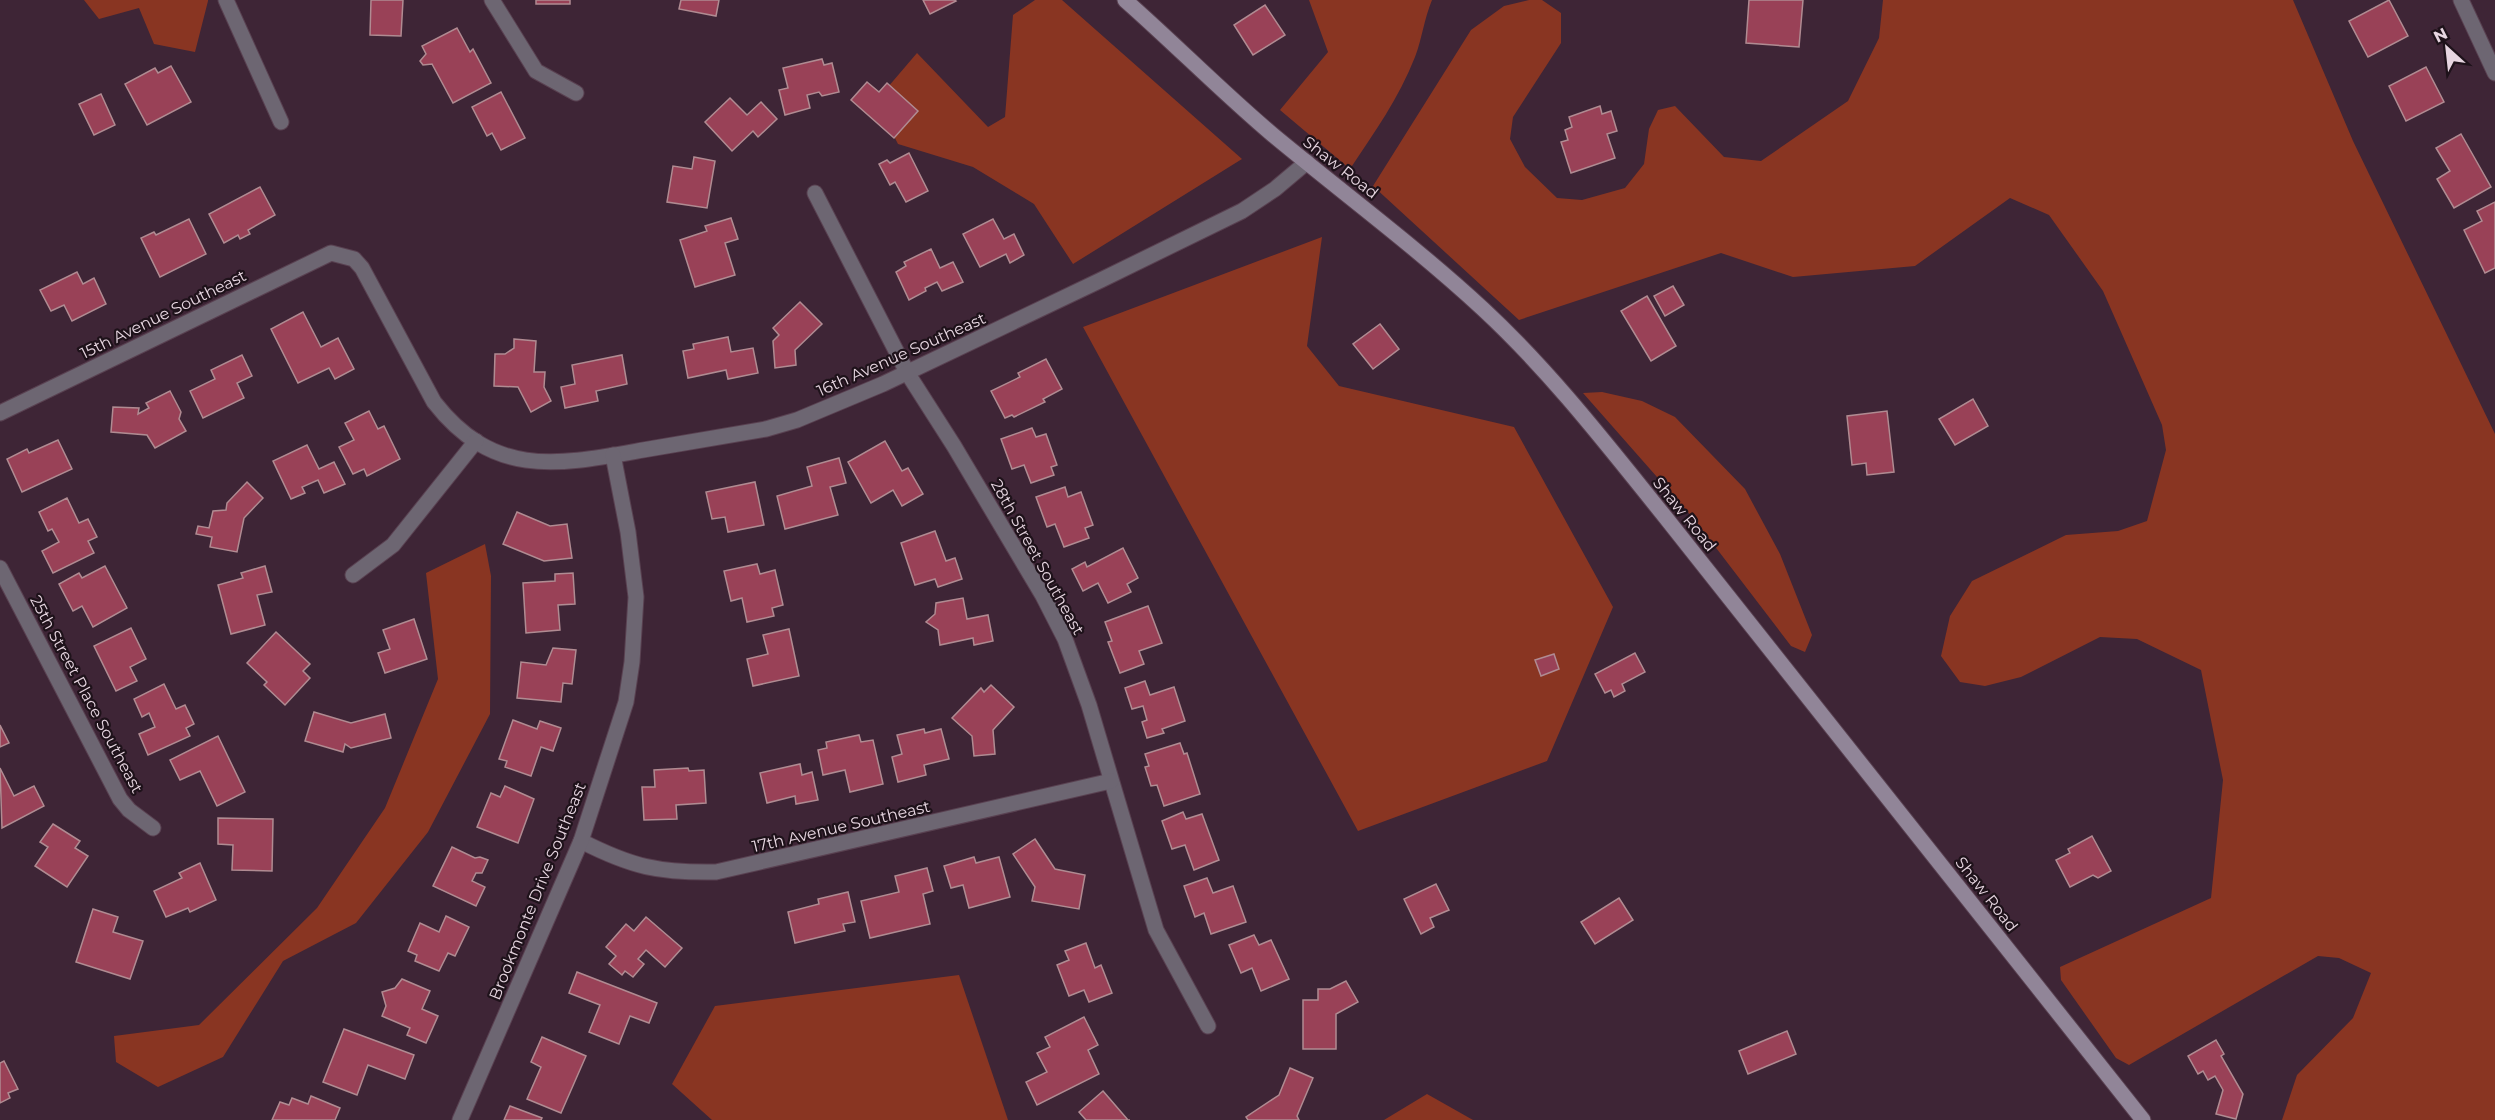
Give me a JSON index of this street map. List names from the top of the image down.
{
  "streets": {
    "main road": ["Shaw Road"],
    "street": [
      "15th Avenue Southeast",
      "16th Avenue Southeast",
      "28th Street Southeast",
      "25th Street Place Southeast",
      "17th Avenue Southeast",
      "Brookmonte Drive Southeast"
    ]
  },
  "crossings": [
    ["Shaw Road", "16th Avenue Southeast"],
    ["15th Avenue Southeast", "16th Avenue Southeast"],
    ["16th Avenue Southeast", "28th Street Southeast"],
    ["16th Avenue Southeast", "Brookmonte Drive Southeast"],
    ["28th Street Southeast", "17th Avenue Southeast"],
    ["17th Avenue Southeast", "Brookmonte Drive Southeast"]
  ],
  "north": "top left"
}
